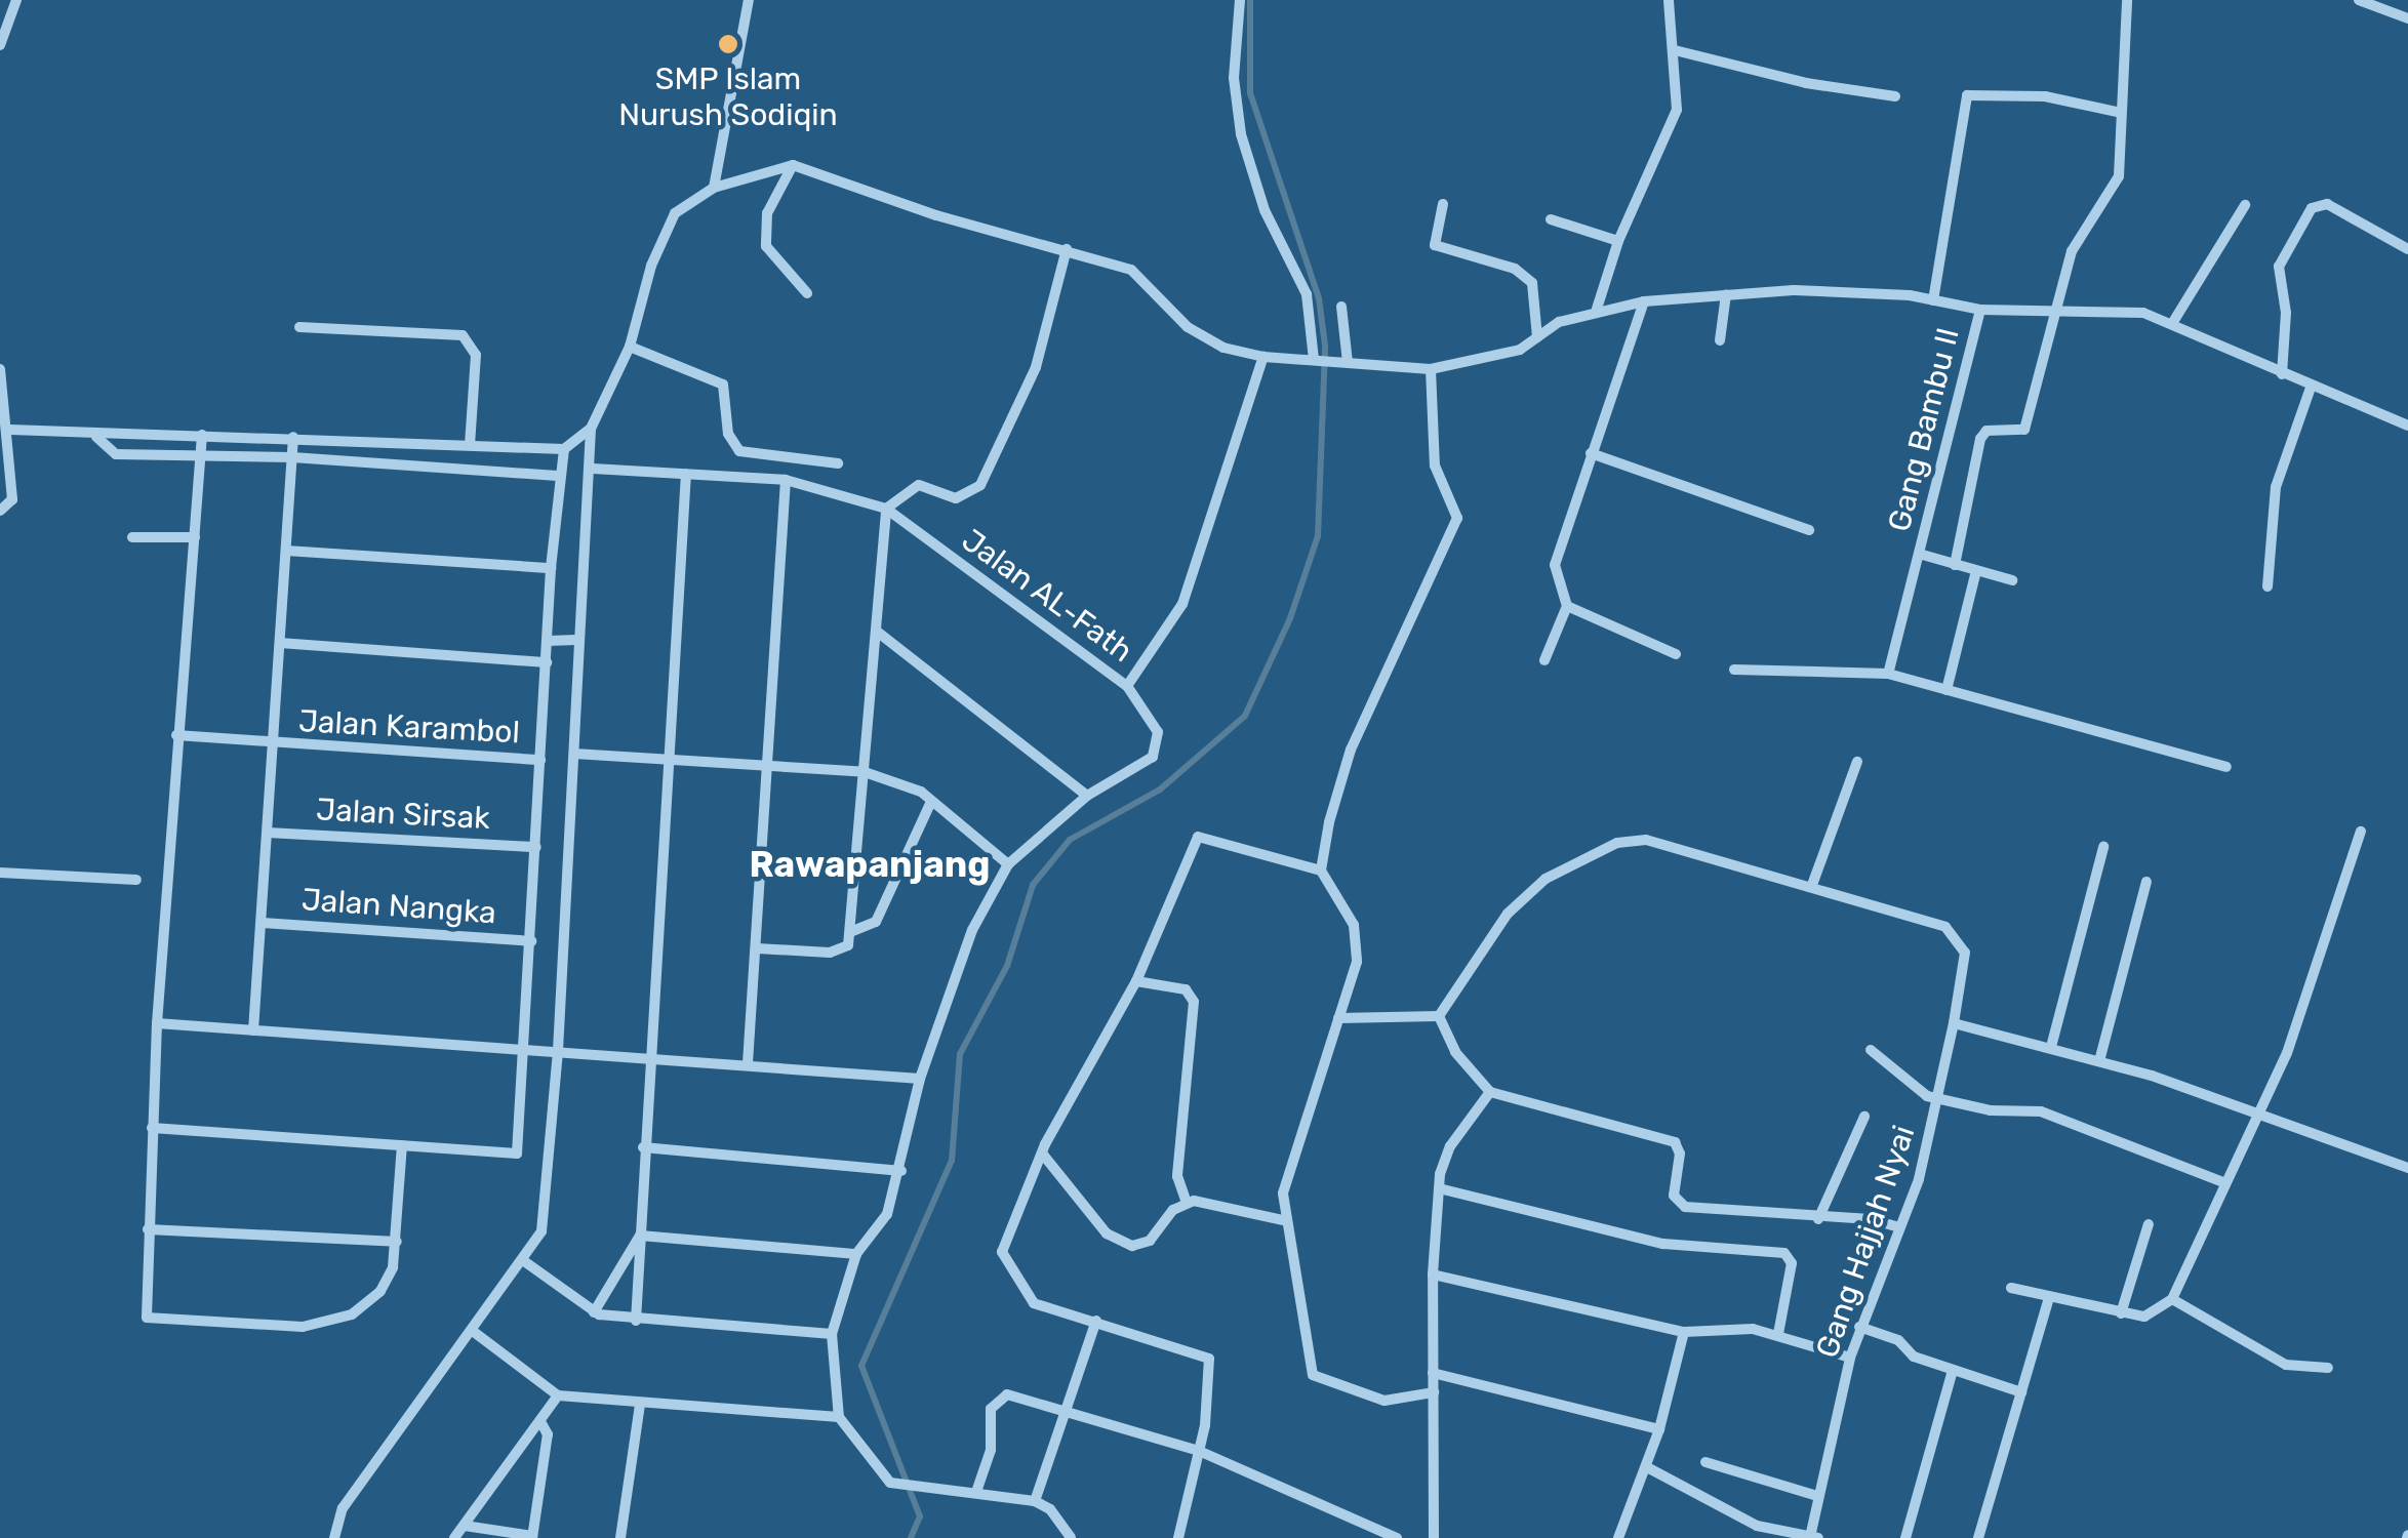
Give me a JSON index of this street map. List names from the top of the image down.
{
  "streets": {
    "street": [
      "Gang Bambu II",
      "Jalan AL-Fath",
      "Jalan Karambol",
      "Jalan Sirsak",
      "Jalan Nangka",
      "Gang Hajjah Nyai"
    ]
  },
  "districts": ["Rawapanjang"],
  "places": ["SMP Islam Nurush Sodiqin"]
}
